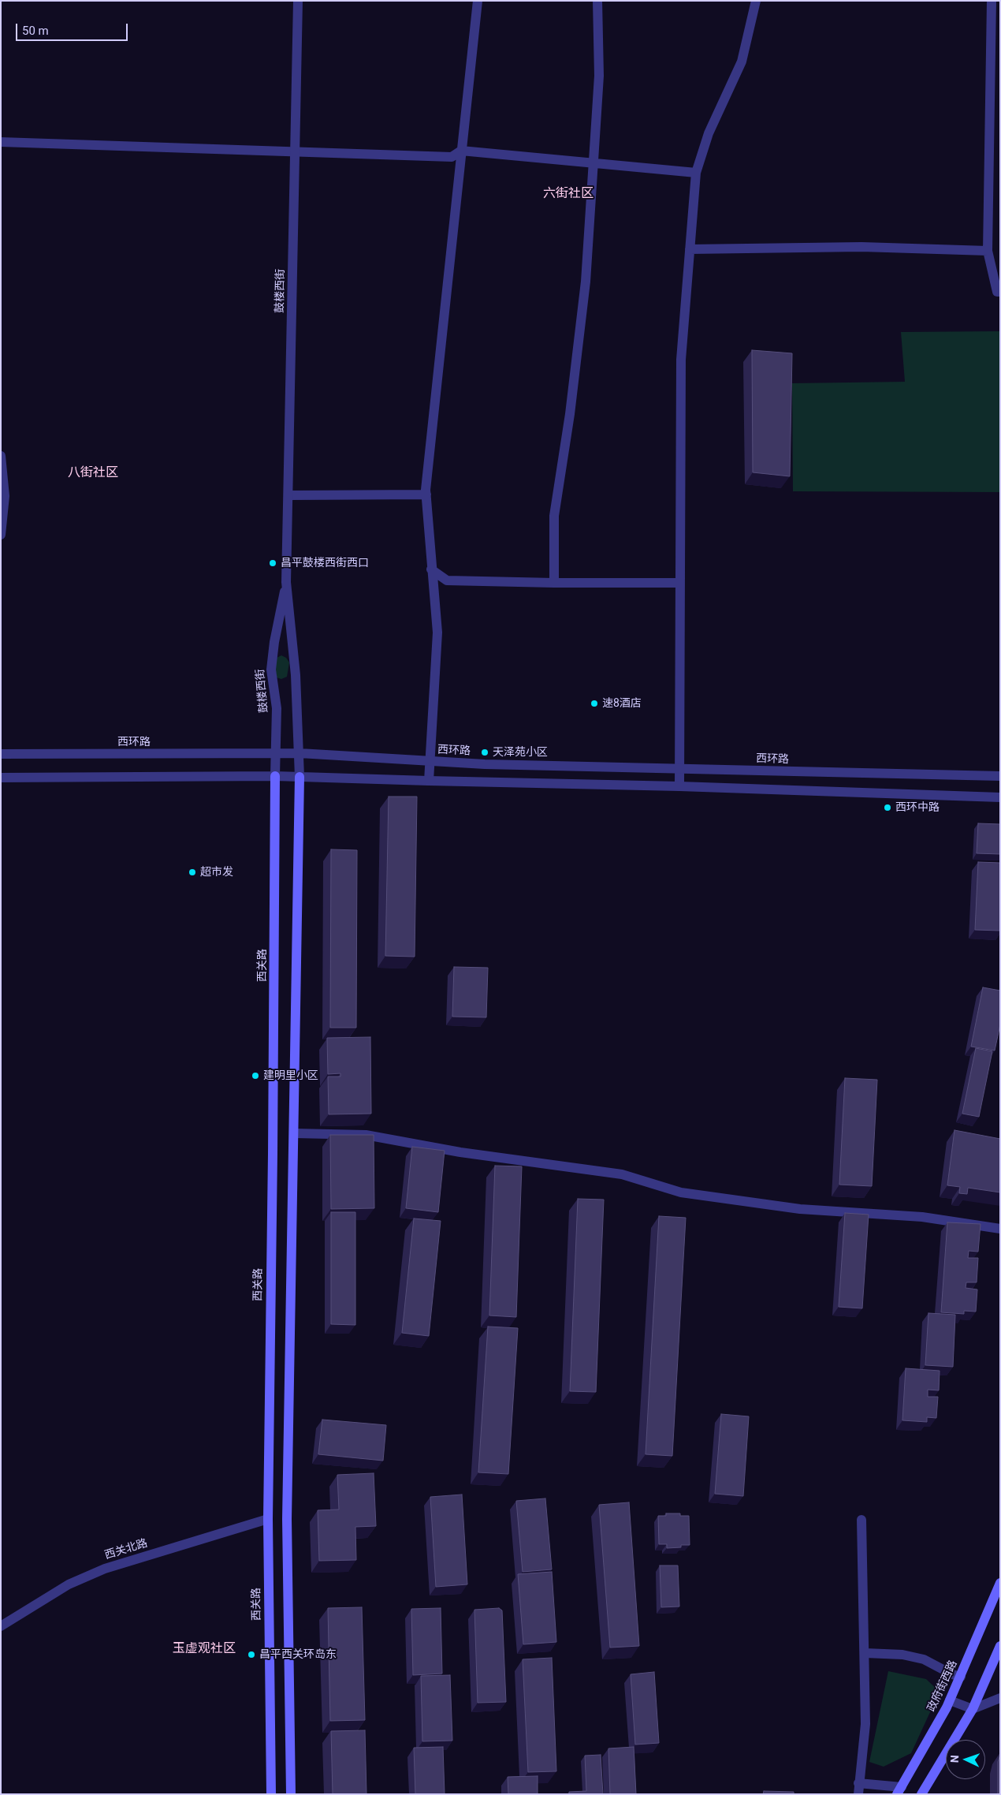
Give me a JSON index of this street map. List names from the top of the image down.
{
  "streets": {
    "main road": ["西关路", "政府街西路"],
    "street": ["鼓楼西街", "西环路", "西关北路"]
  },
  "crossings": [
    ["鼓楼西街", "西环路"],
    ["鼓楼西街", "西关路"],
    ["西关路", "西关北路"]
  ],
  "districts": ["六街社区", "八街社区", "玉虚观社区"],
  "places": [
    "昌平鼓楼西街西口",
    "速8酒店",
    "天泽苑小区",
    "西环中路",
    "超市发",
    "建明里小区",
    "昌平西关环岛东"
  ],
  "scale_bar": "50 m",
  "north": "left"
}
